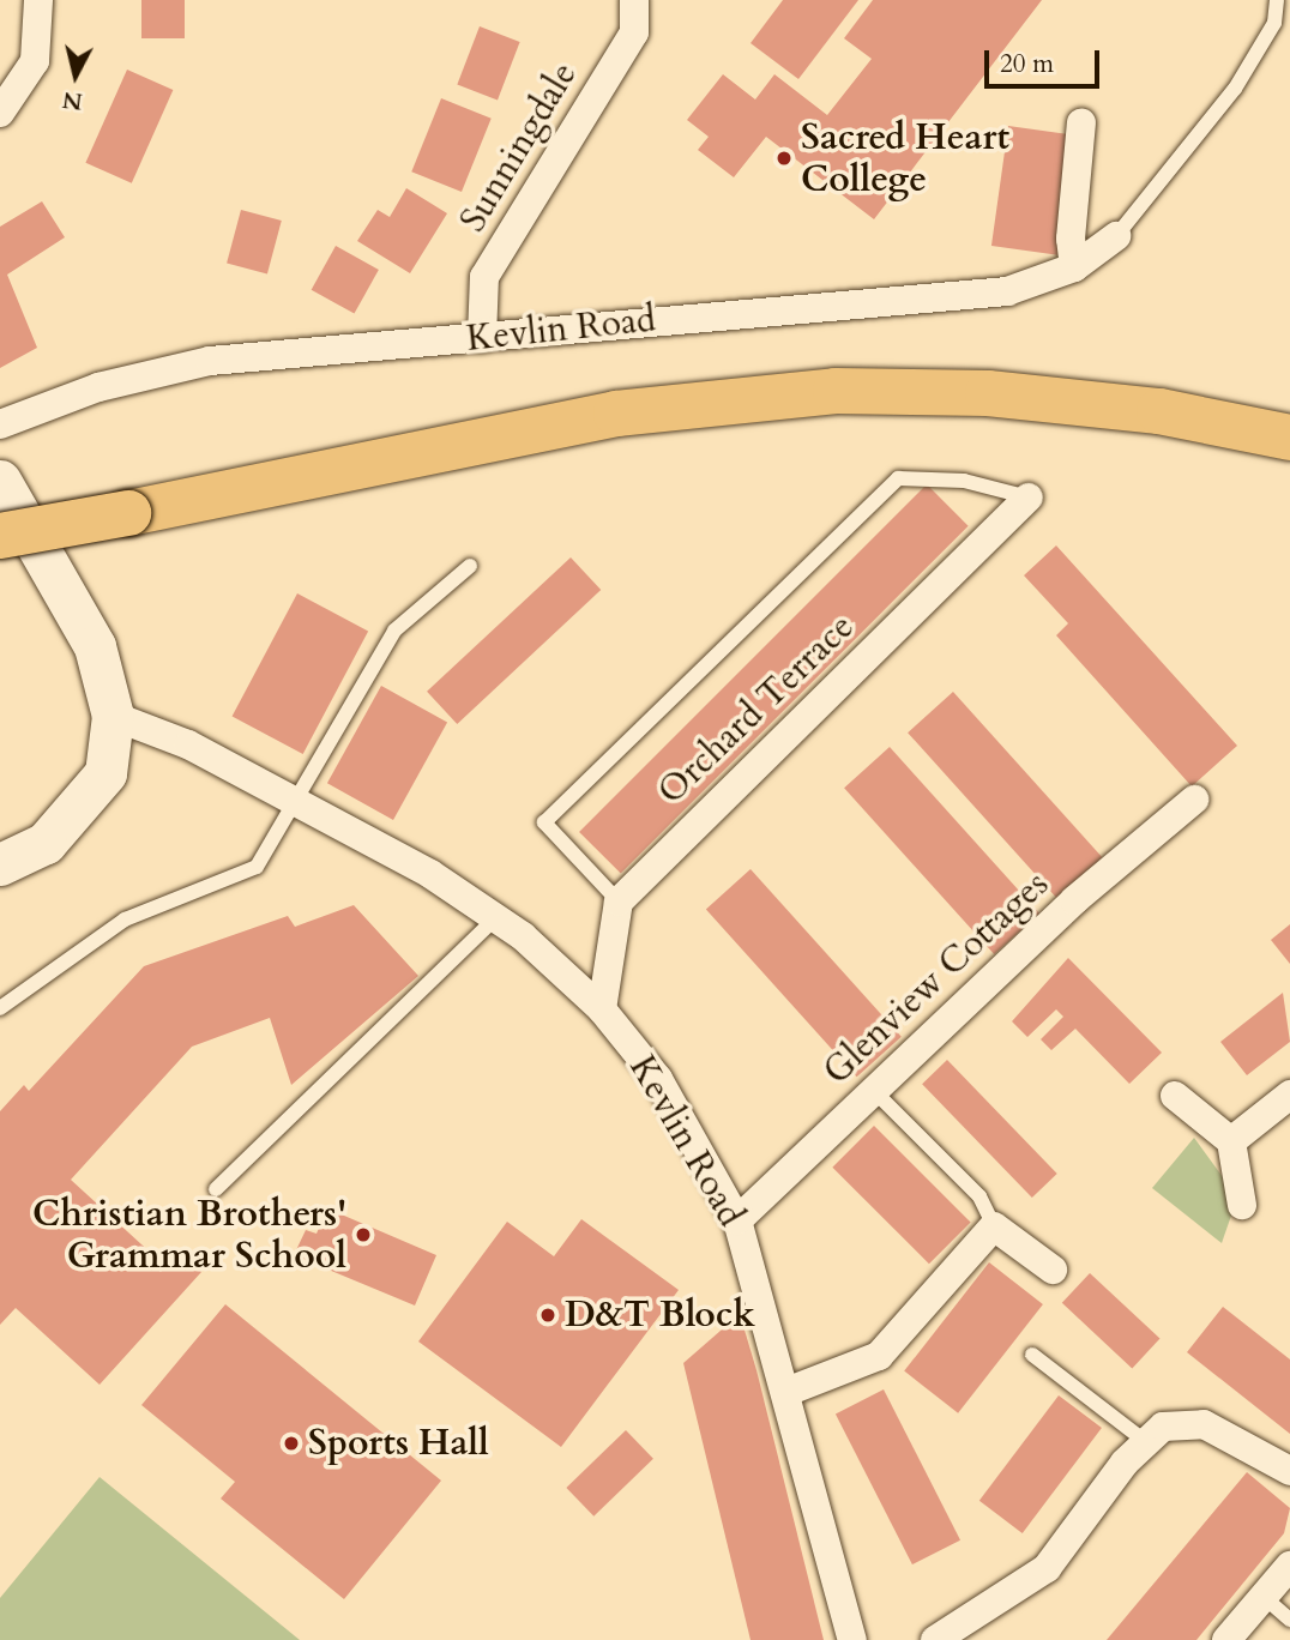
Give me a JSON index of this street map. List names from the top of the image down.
{
  "streets": {
    "street": [
      "Sunningdale",
      "Kevlin Road",
      "Orchard Terrace",
      "Glenview Cottages"
    ]
  },
  "crossings": [
    ["Sunningdale", "Kevlin Road"],
    ["Kevlin Road", "Glenview Cottages"]
  ],
  "places": [
    "Sacred Heart College",
    "Christian Brothers' Grammar School",
    "D&T Block",
    "Sports Hall"
  ],
  "scale_bar": "20 m",
  "north": "bottom"
}
